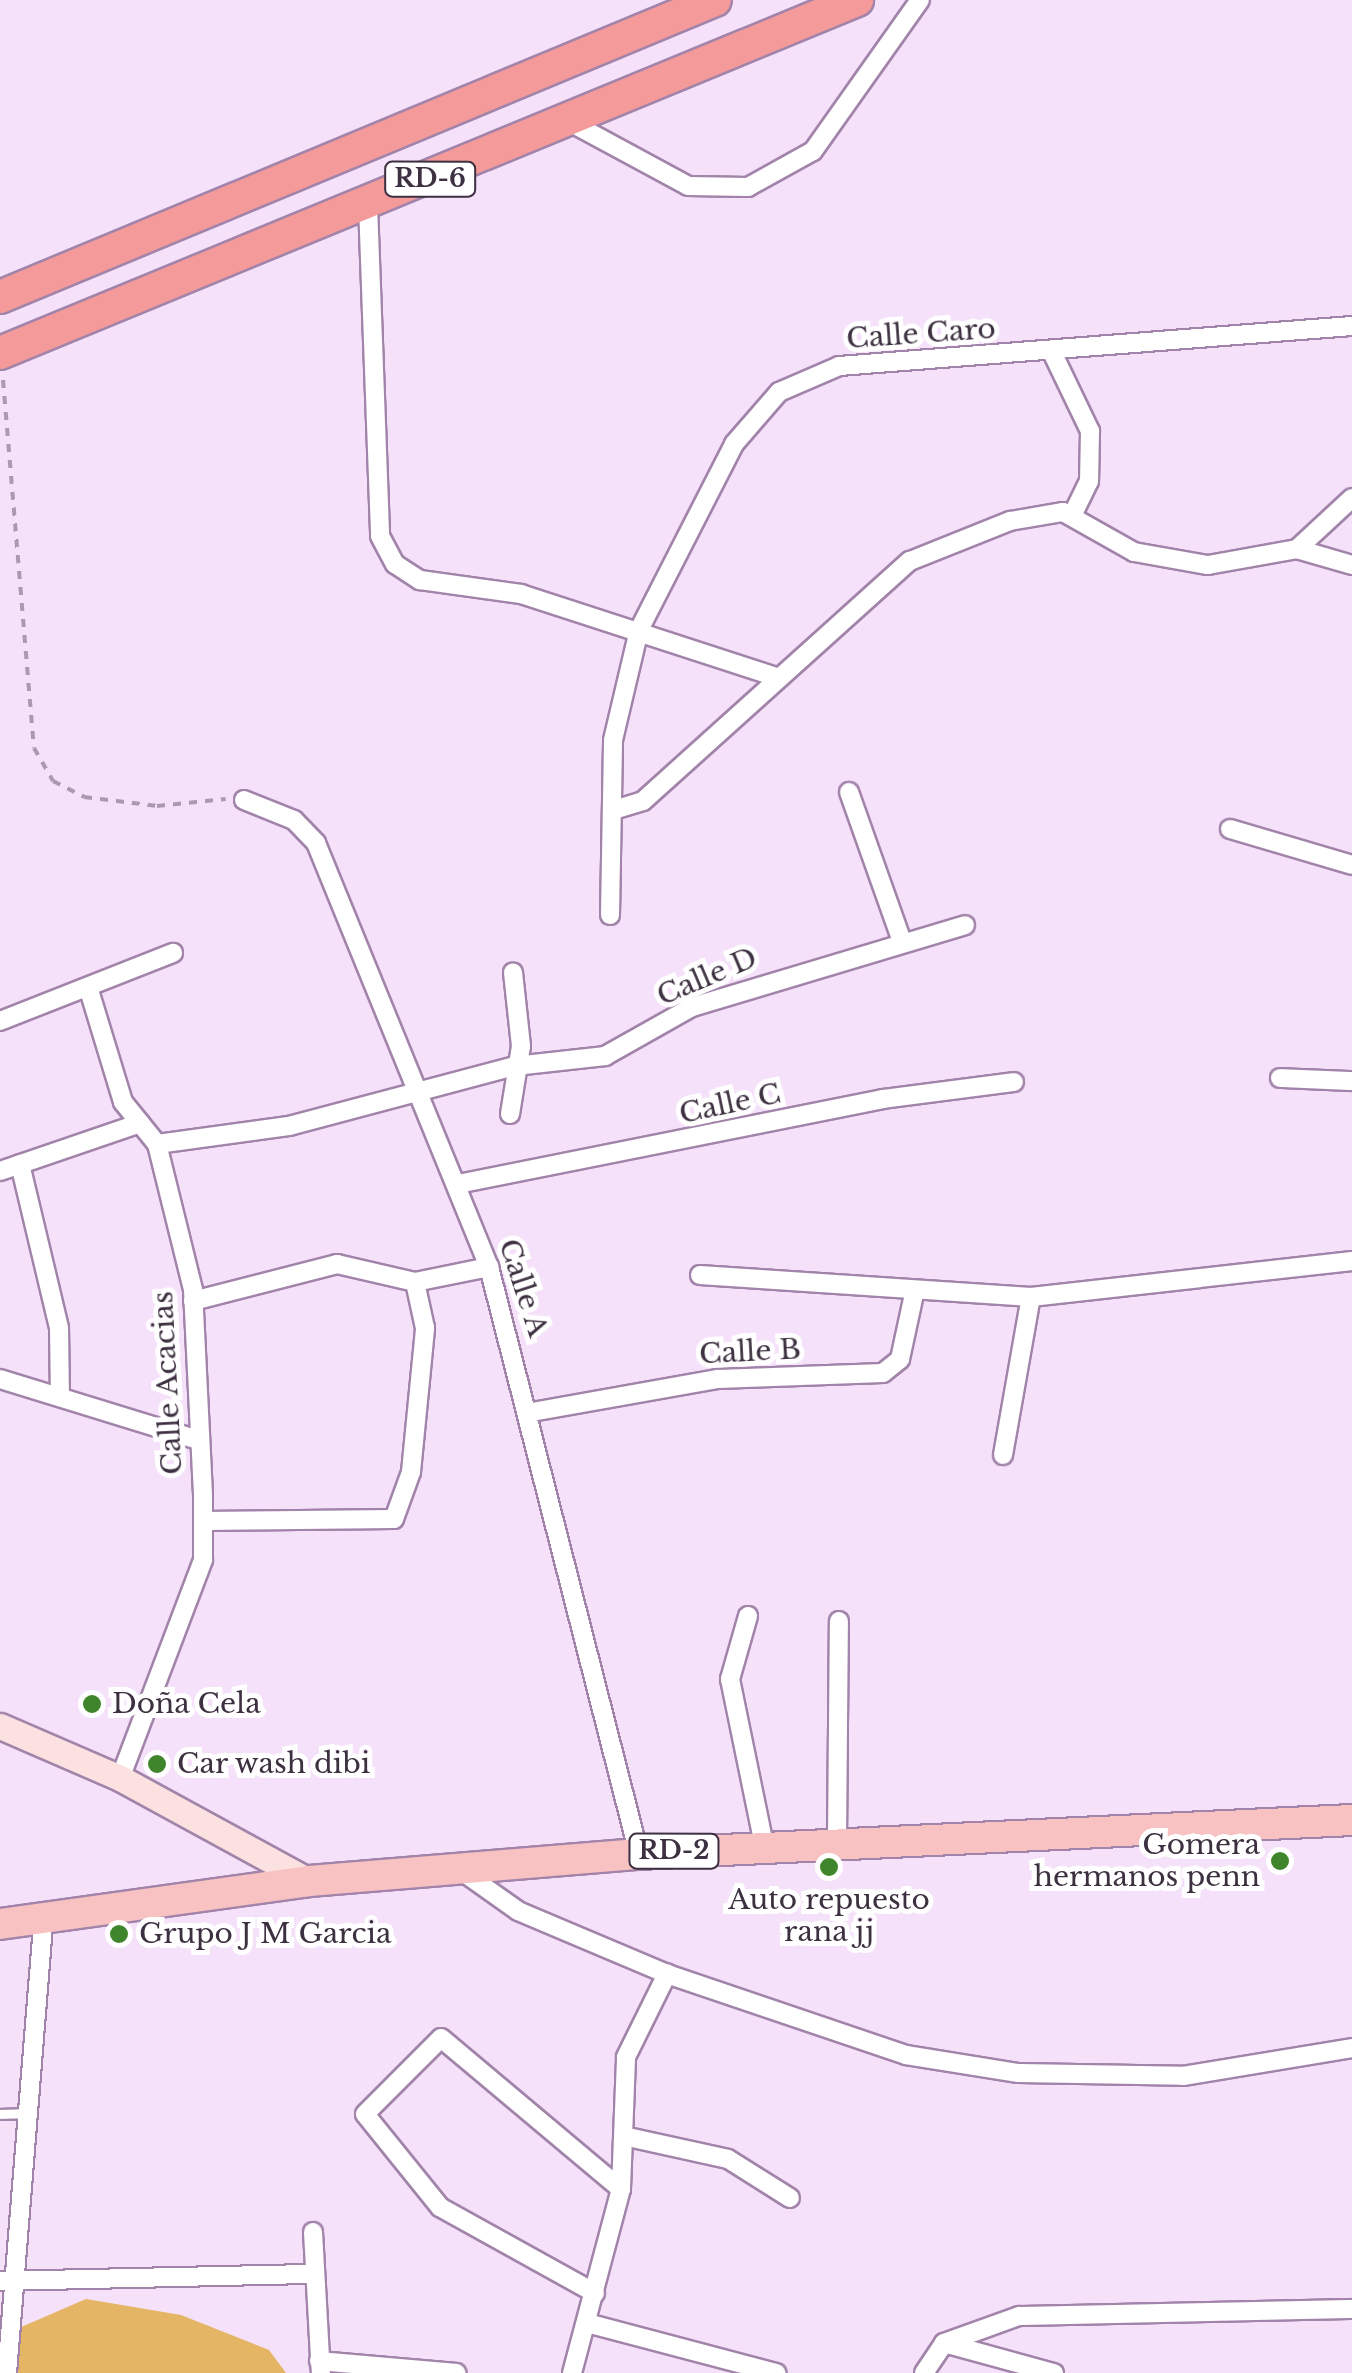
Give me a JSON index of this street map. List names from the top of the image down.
{
  "streets": {
    "highway": ["RD-6"],
    "main road": ["RD-2"],
    "street": [
      "Calle Caro",
      "Calle D",
      "Calle C",
      "Calle A",
      "Calle B",
      "Calle Acacias"
    ]
  },
  "crossings": [
    ["Calle D", "Calle A"],
    ["Calle D", "Calle Acacias"],
    ["Calle C", "Calle A"],
    ["Calle A", "Calle B"],
    ["Calle A", "RD-2"]
  ],
  "places": [
    "Doña Cela",
    "Car wash dibi",
    "Gomera hermanos penn",
    "Auto repuesto rana jj",
    "Grupo J M Garcia"
  ]
}
